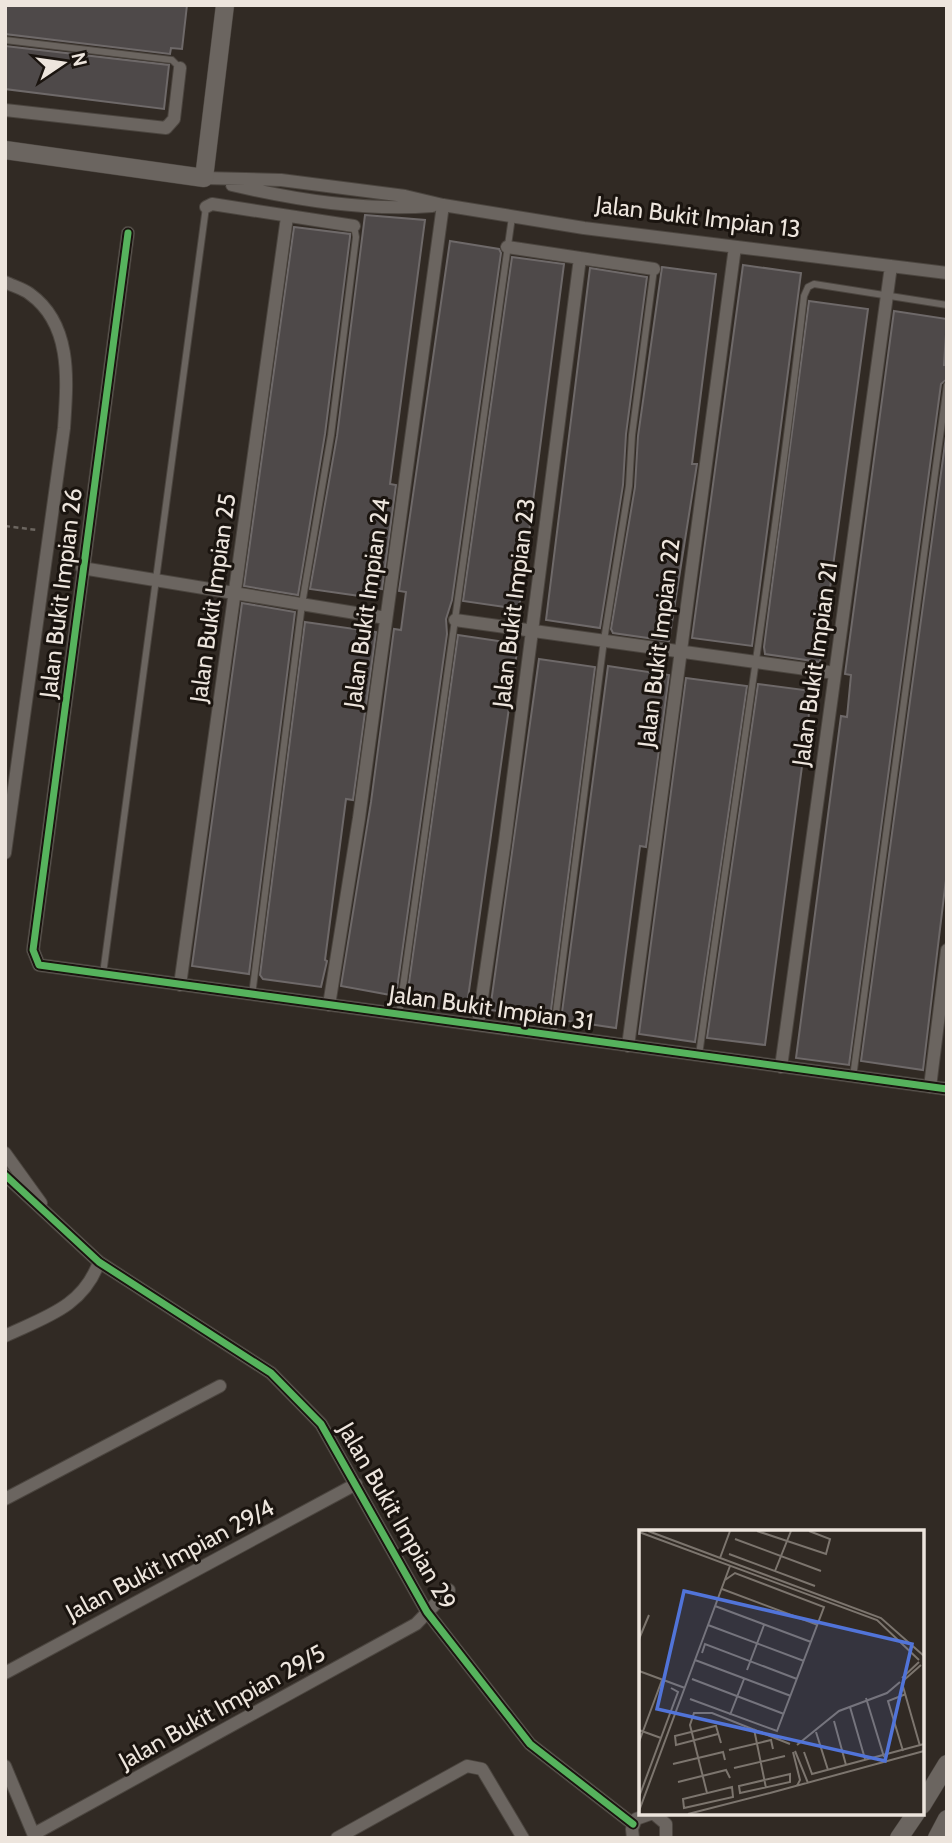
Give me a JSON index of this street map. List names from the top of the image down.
{
  "streets": {
    "street": [
      "Jalan Bukit Impian 13",
      "Jalan Bukit Impian 26",
      "Jalan Bukit Impian 25",
      "Jalan Bukit Impian 24",
      "Jalan Bukit Impian 23",
      "Jalan Bukit Impian 22",
      "Jalan Bukit Impian 21",
      "Jalan Bukit Impian 31",
      "Jalan Bukit Impian 29",
      "Jalan Bukit Impian 29/4",
      "Jalan Bukit Impian 29/5"
    ]
  },
  "crossings": [
    ["Jalan Bukit Impian 13", "Jalan Bukit Impian 24"],
    ["Jalan Bukit Impian 13", "Jalan Bukit Impian 22"],
    ["Jalan Bukit Impian 13", "Jalan Bukit Impian 21"],
    ["Jalan Bukit Impian 26", "Jalan Bukit Impian 31"],
    ["Jalan Bukit Impian 25", "Jalan Bukit Impian 31"],
    ["Jalan Bukit Impian 24", "Jalan Bukit Impian 31"],
    ["Jalan Bukit Impian 23", "Jalan Bukit Impian 31"],
    ["Jalan Bukit Impian 22", "Jalan Bukit Impian 31"],
    ["Jalan Bukit Impian 21", "Jalan Bukit Impian 31"],
    ["Jalan Bukit Impian 29", "Jalan Bukit Impian 29/4"],
    ["Jalan Bukit Impian 29", "Jalan Bukit Impian 29/5"]
  ],
  "north": "right"
}
